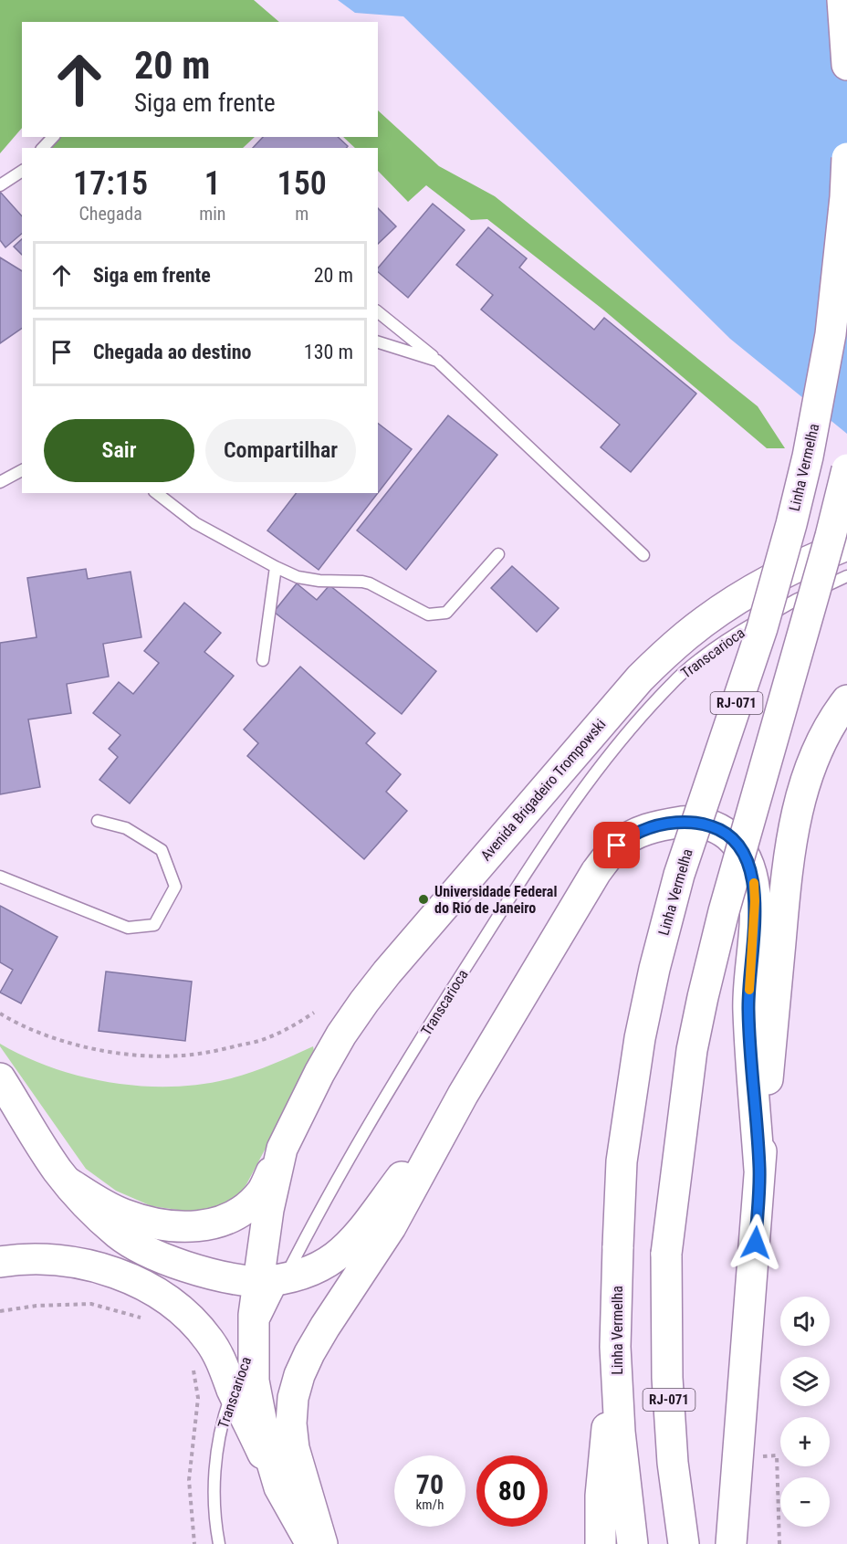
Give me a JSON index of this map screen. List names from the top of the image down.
{
  "streets": {
    "main road": ["Linha Vermelha", "RJ-071", "Avenida Brigadeiro Trompowski"],
    "lane": ["Transcarioca"]
  },
  "crossings": [
    ["Transcarioca", "Avenida Brigadeiro Trompowski"]
  ],
  "places": ["Universidade Federal do Rio de Janeiro"],
  "page": {
    "turn": ["20 m", "Siga em frente"],
    "eta": [
      "17:15",
      "Chegada",
      "1",
      "min",
      "150",
      "m"
    ],
    "list": [
      {
        "name": "Siga em frente",
        "value": "20 m"
      },
      {
        "name": "Chegada ao destino",
        "value": "130 m"
      }
    ],
    "buttons": ["Sair", "Compartilhar"],
    "map_buttons": ["+", "−"],
    "speed": "70 km/h",
    "limit": "80"
  }
}
